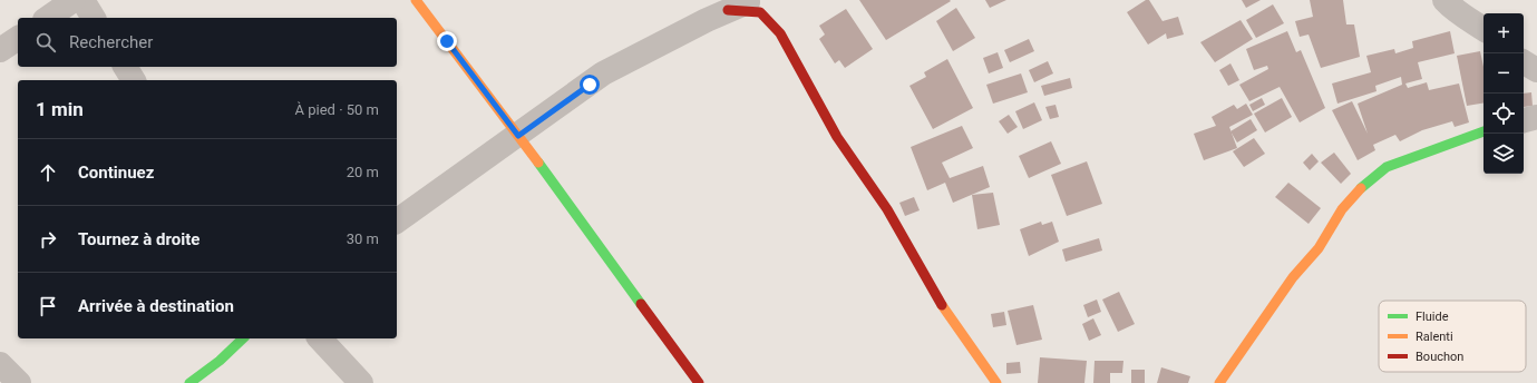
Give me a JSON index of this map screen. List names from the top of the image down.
{
  "legend": ["Fluide", "Ralenti", "Bouchon"],
  "page": {
    "map_buttons": ["+", "−"],
    "search": "Rechercher",
    "heading": ["1 min", "À pied · 50 m"],
    "list": [
      ["Continuez", "20 m"],
      ["Tournez à droite", "30 m"],
      "Arrivée à destination"
    ]
  }
}
